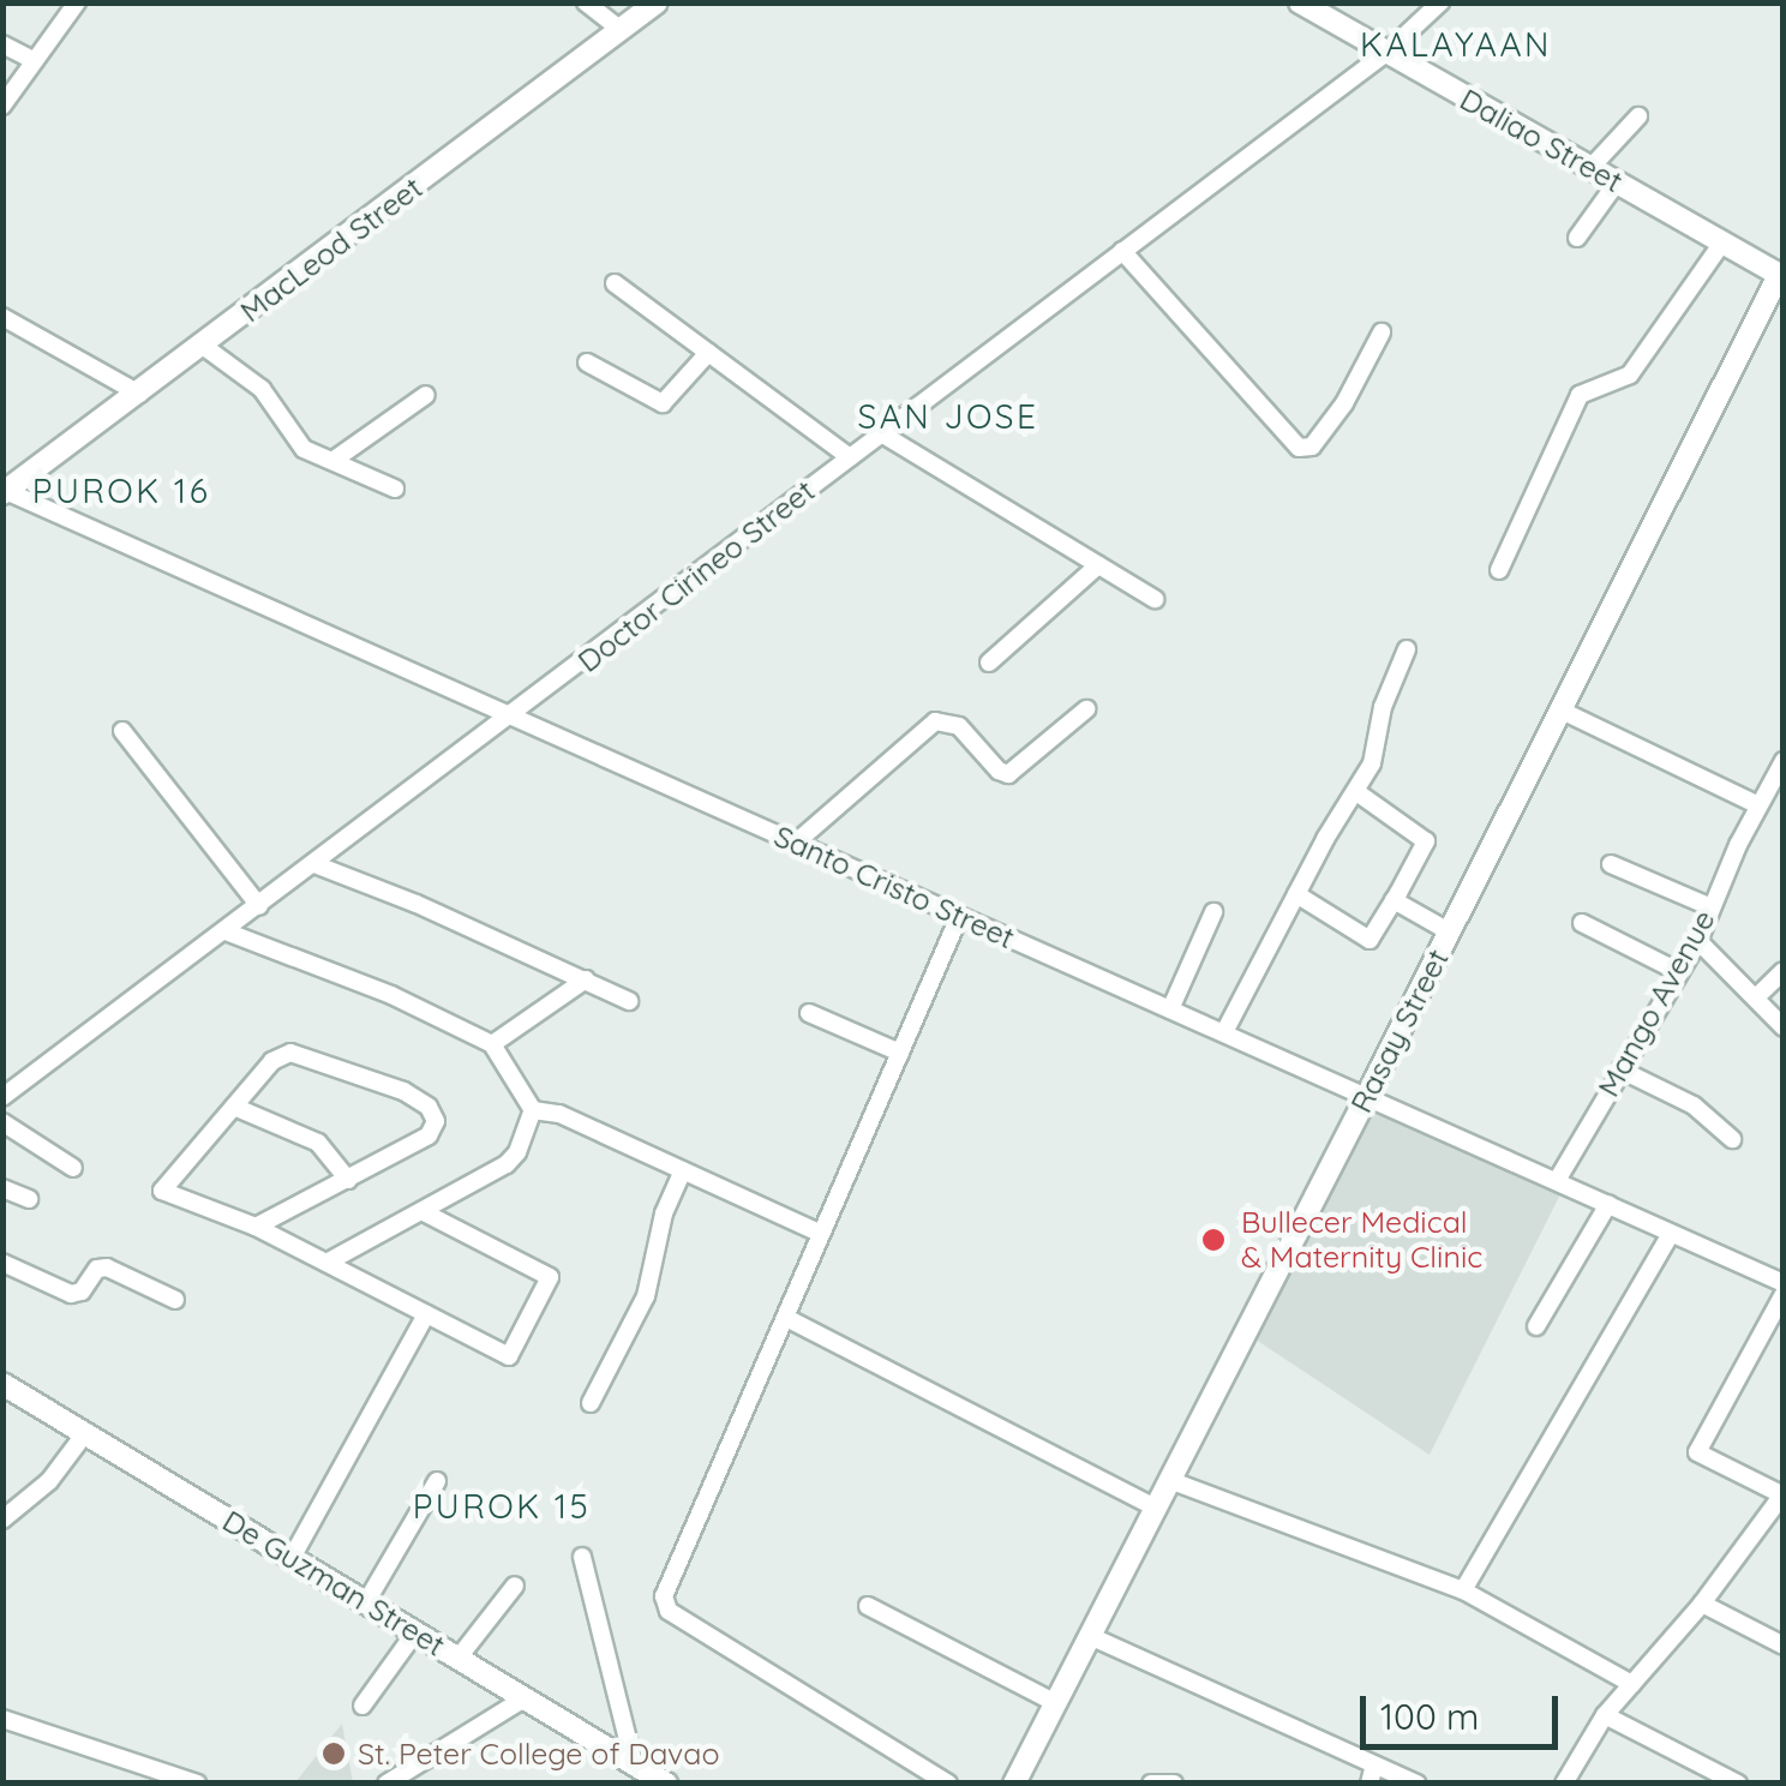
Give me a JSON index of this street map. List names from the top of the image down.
{
  "streets": {
    "street": [
      "Daliao Street",
      "MacLeod Street",
      "Doctor Cirineo Street",
      "Santo Cristo Street",
      "Mango Avenue",
      "Rasay Street",
      "De Guzman Street"
    ]
  },
  "crossings": [
    ["Daliao Street", "Doctor Cirineo Street"],
    ["Daliao Street", "Rasay Street"],
    ["MacLeod Street", "Santo Cristo Street"],
    ["Doctor Cirineo Street", "Santo Cristo Street"],
    ["Santo Cristo Street", "Mango Avenue"],
    ["Santo Cristo Street", "Rasay Street"]
  ],
  "districts": [
    "KALAYAAN",
    "SAN JOSE",
    "PUROK 16",
    "PUROK 15"
  ],
  "places": ["Bullecer Medical & Maternity Clinic", "St. Peter College of Davao"],
  "scale_bar": "100 m"
}
